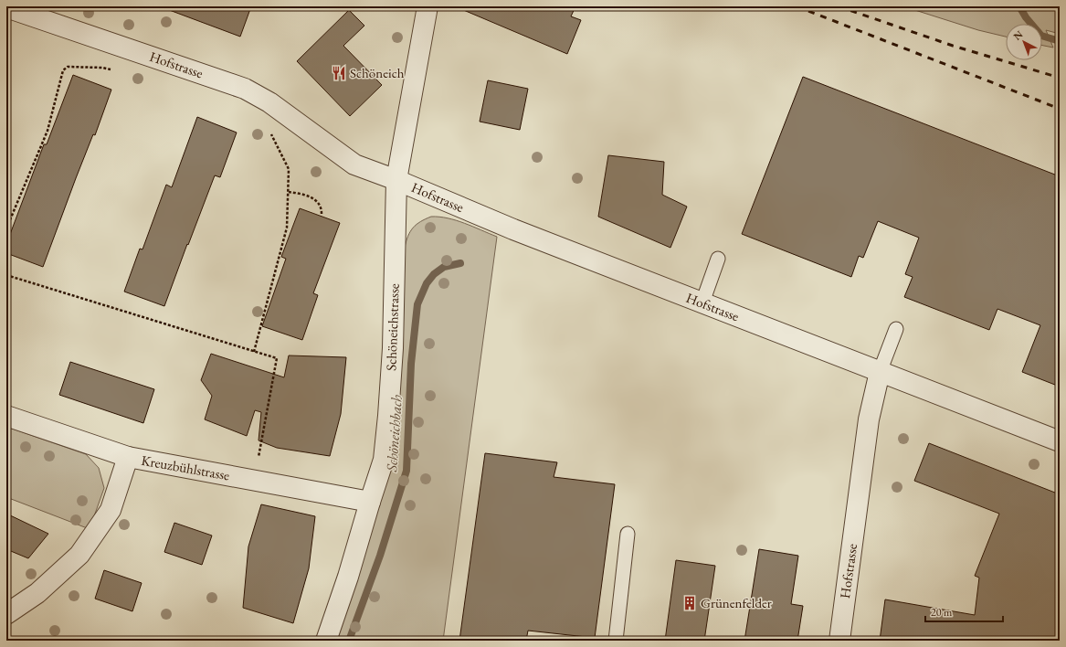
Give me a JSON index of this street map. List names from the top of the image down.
{
  "streets": {
    "street": ["Hofstrasse", "Schöneichstrasse", "Kreuzbühlstrasse"]
  },
  "crossings": [
    ["Hofstrasse", "Schöneichstrasse"],
    ["Schöneichstrasse", "Kreuzbühlstrasse"]
  ],
  "water": ["Schöneichbach"],
  "places": {
    "restaurant": ["Schöneich"],
    "building": ["Grünenfelder"]
  },
  "scale_bar": "20 m",
  "north": "top left"
}
